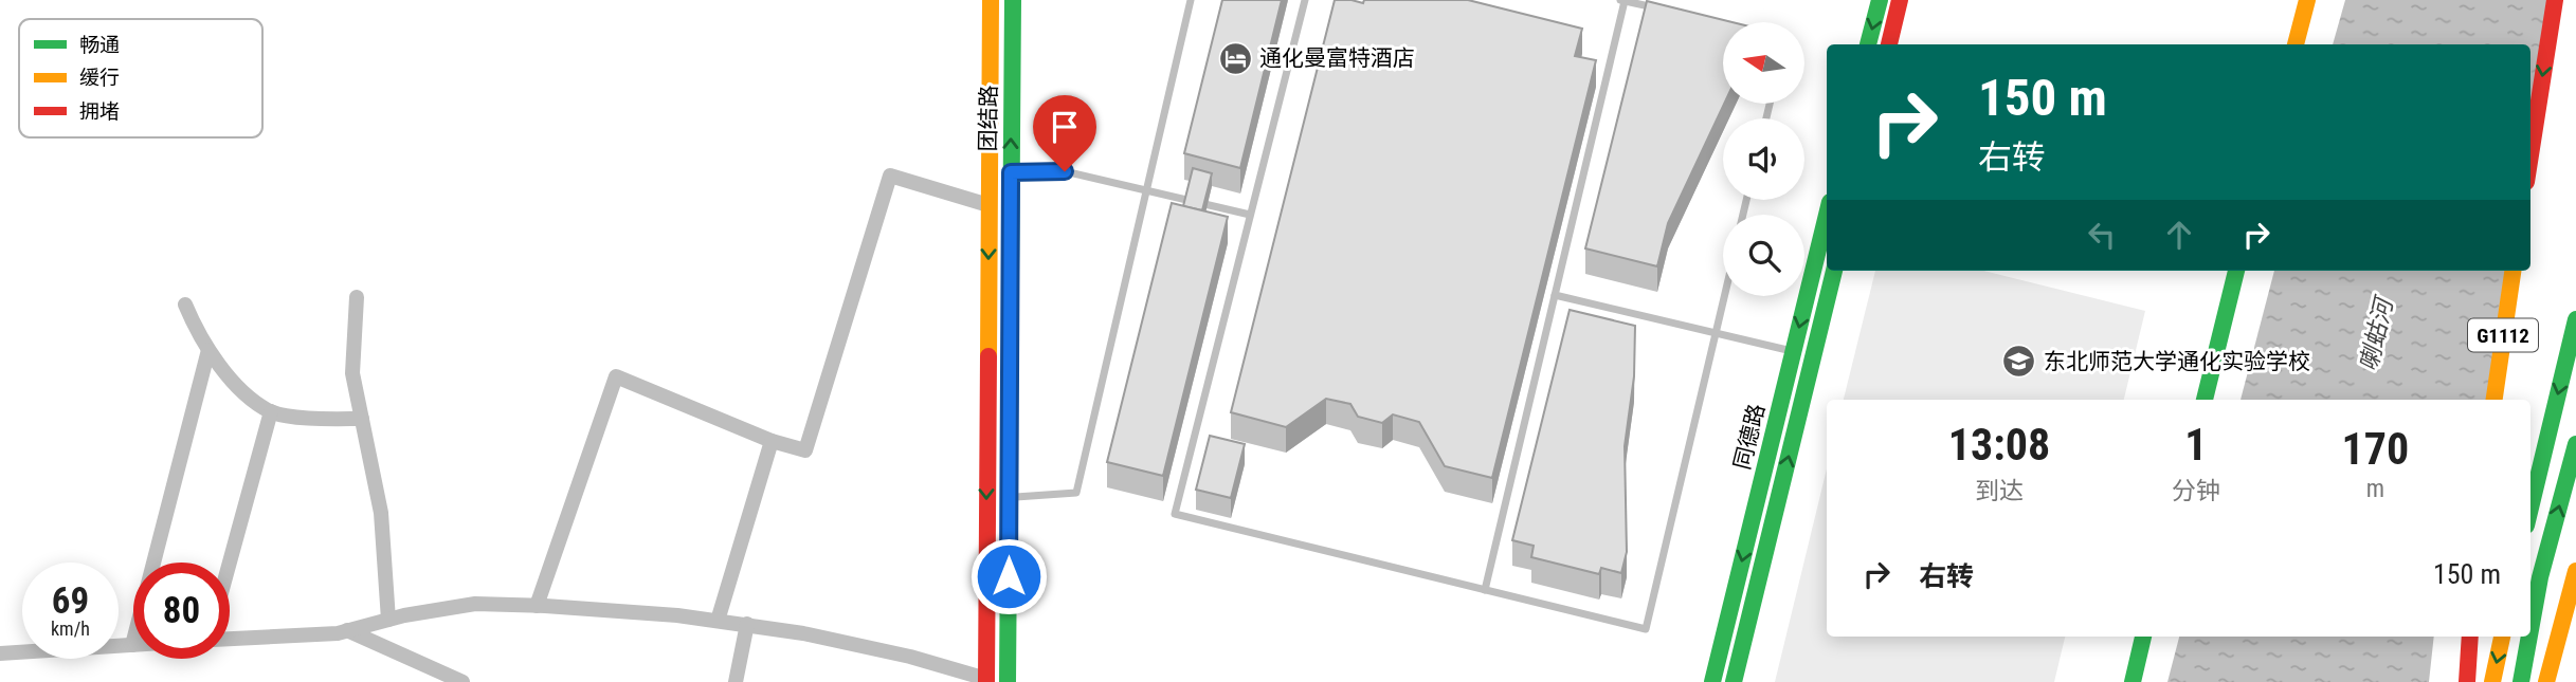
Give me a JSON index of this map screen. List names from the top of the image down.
{
  "streets": {
    "main road": ["团结路", "G1112", "同德路"]
  },
  "water": ["喇蛄河"],
  "places": {
    "hotel": ["通化曼富特酒店"],
    "school or university": ["东北师范大学通化实验学校"]
  },
  "legend": ["畅通", "缓行", "拥堵"],
  "north": "left",
  "page": {
    "turn": ["150 m", "右转"],
    "eta": [
      "13:08",
      "到达",
      "1",
      "分钟",
      "170",
      "m"
    ],
    "list": [
      {
        "name": "右转",
        "value": "150 m"
      }
    ],
    "speed": "69 km/h",
    "limit": "80"
  }
}
